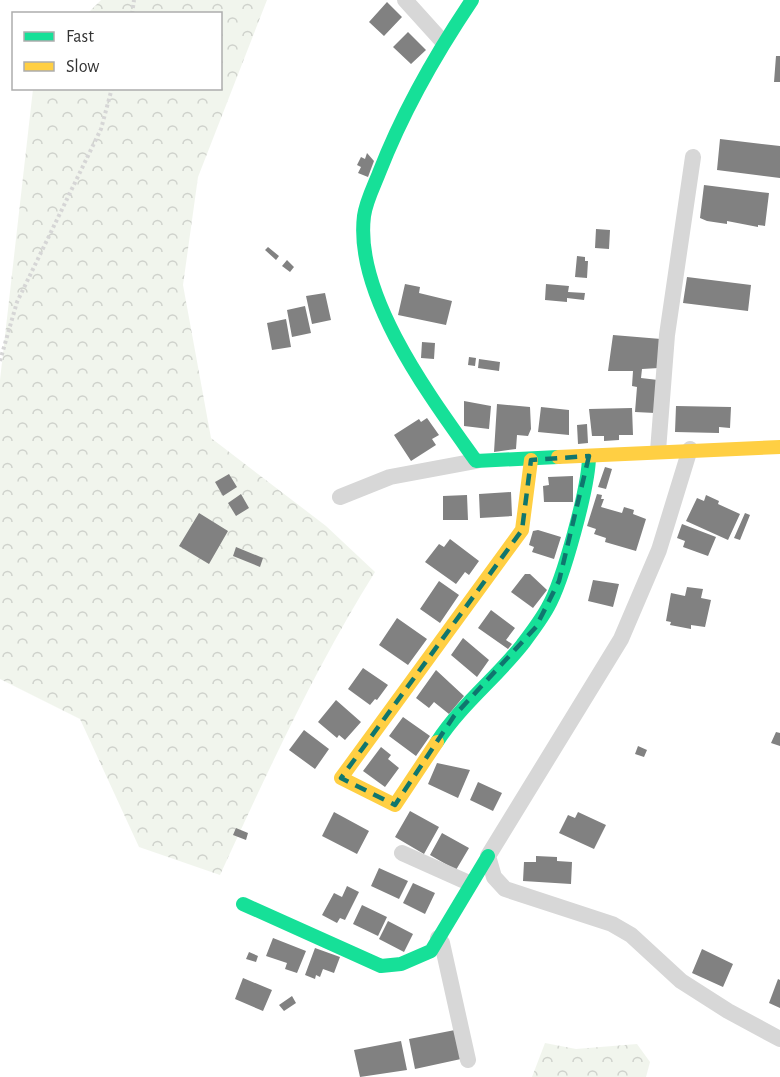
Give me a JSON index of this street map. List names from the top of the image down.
{
  "legend": ["Fast", "Slow"]
}
